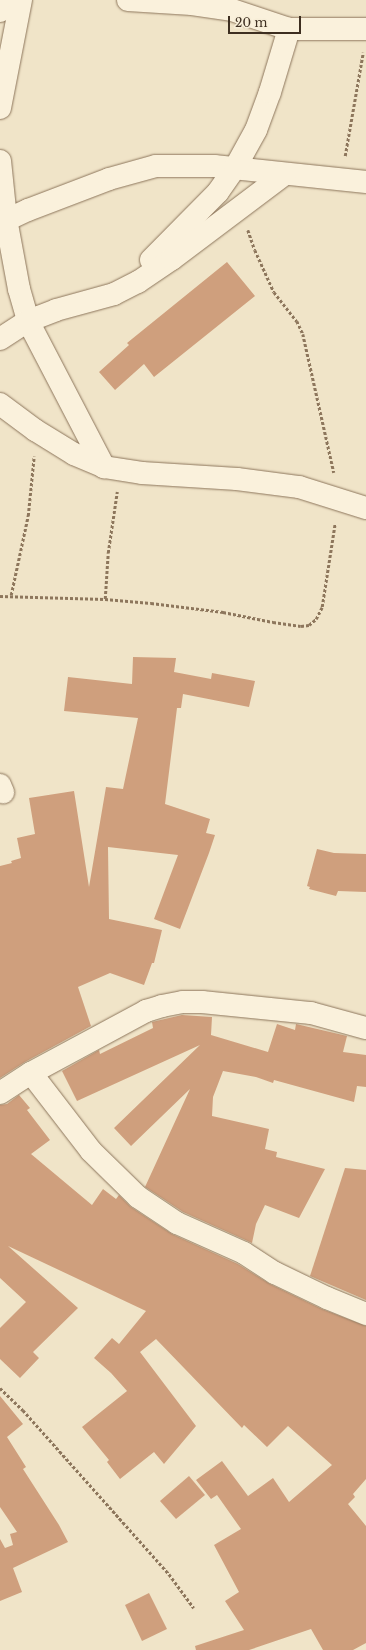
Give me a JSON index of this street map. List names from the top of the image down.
{
  "scale_bar": "20 m"
}
